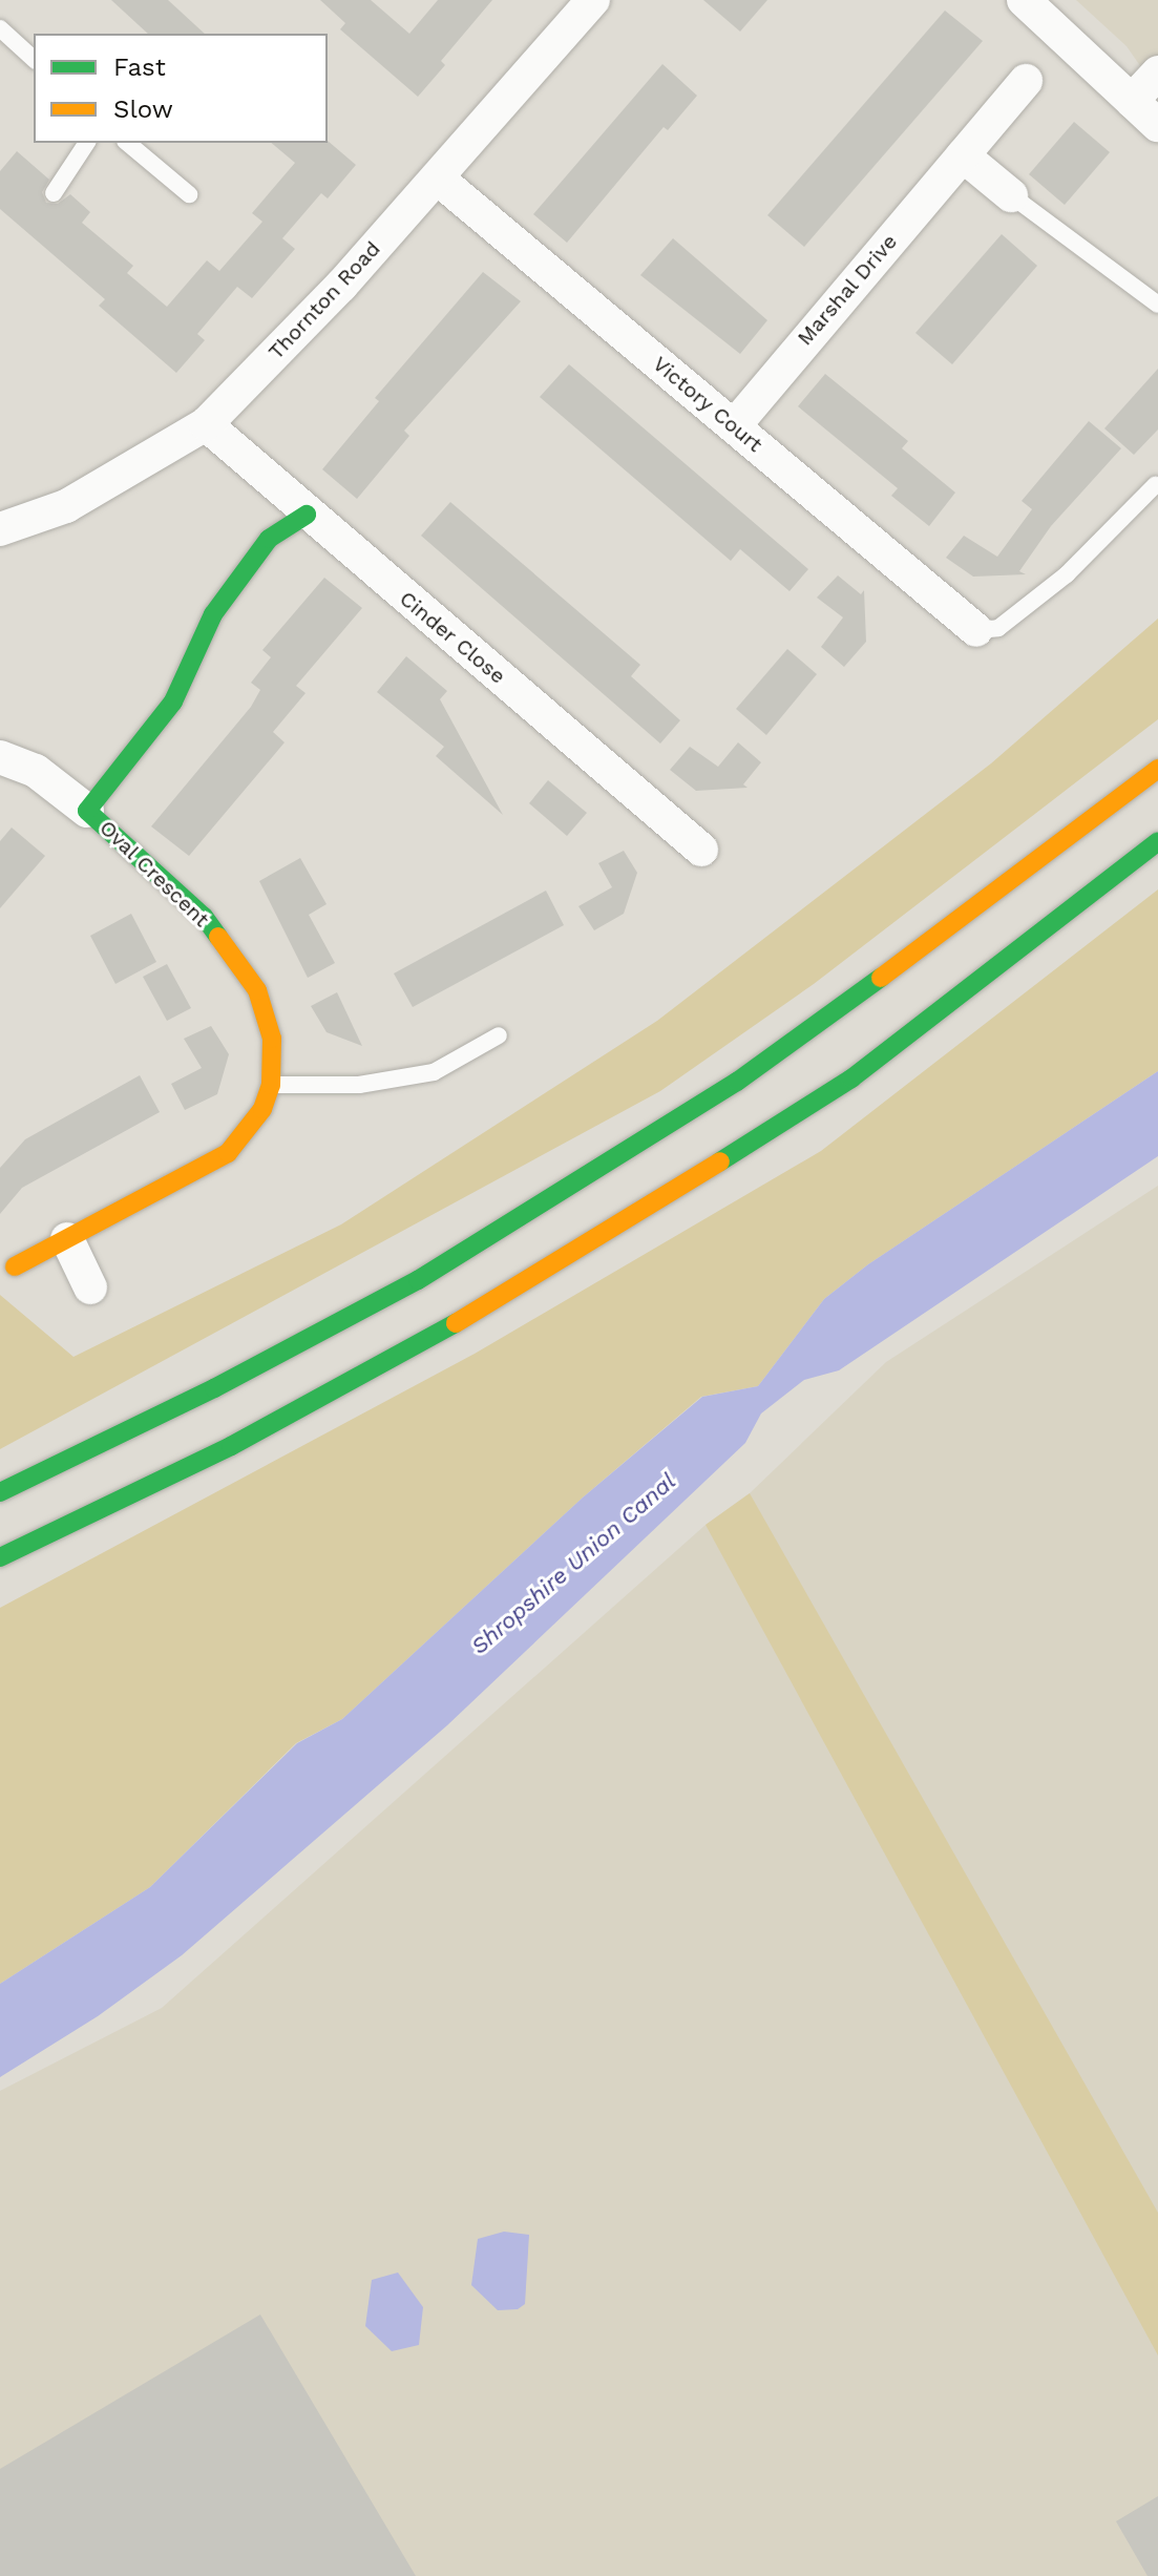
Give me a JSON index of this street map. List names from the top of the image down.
{
  "streets": {
    "main road": ["Oval Crescent"],
    "street": [
      "Marshal Drive",
      "Thornton Road",
      "Victory Court",
      "Cinder Close"
    ]
  },
  "crossings": [
    ["Marshal Drive", "Victory Court"],
    ["Thornton Road", "Victory Court"],
    ["Thornton Road", "Cinder Close"],
    ["Cinder Close", "Oval Crescent"]
  ],
  "water": ["Shropshire Union Canal"],
  "legend": ["Fast", "Slow"]
}
